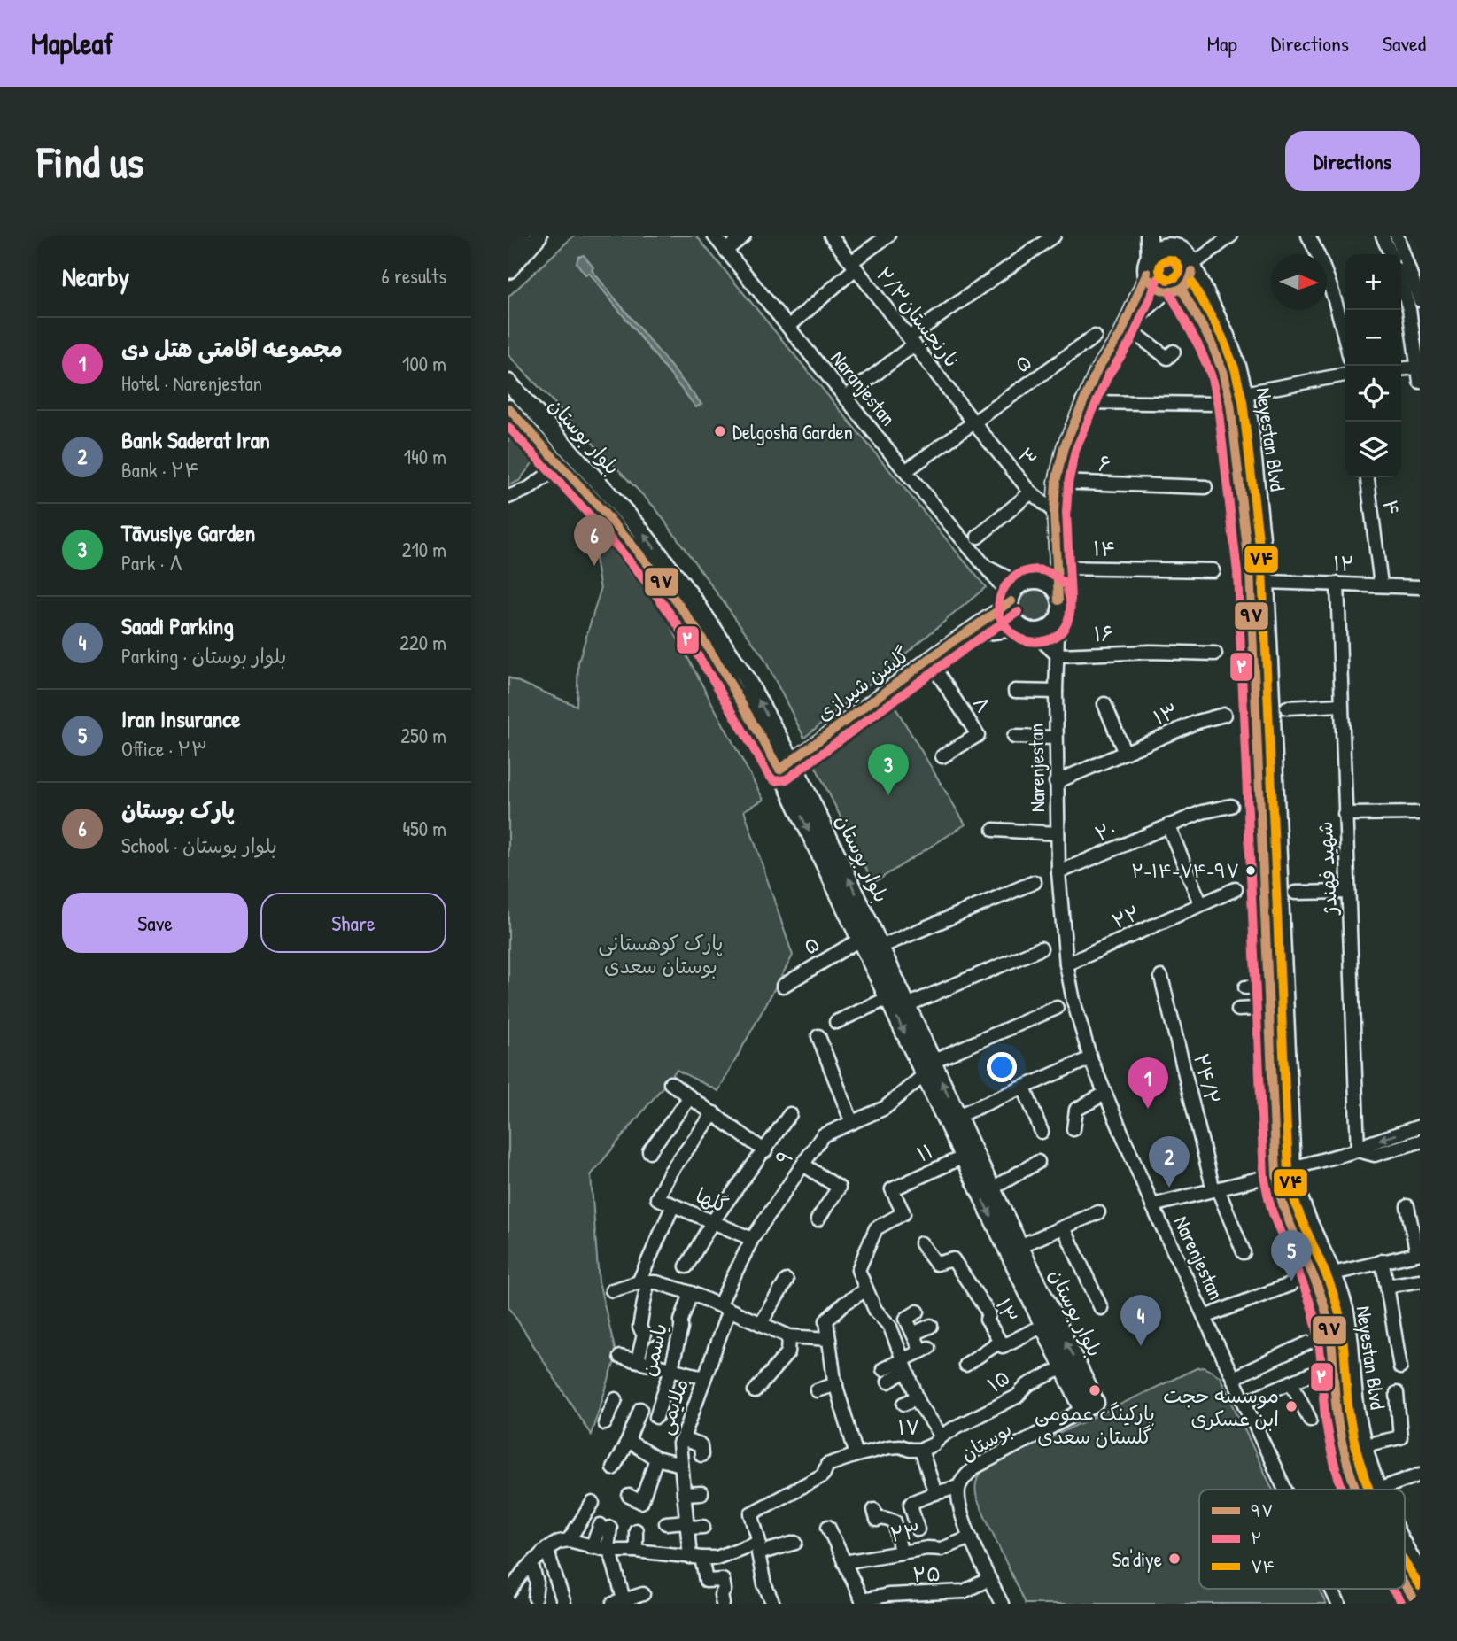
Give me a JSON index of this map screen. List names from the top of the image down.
{
  "streets": {
    "main road": ["بلوار بوستان", "Neyestan Blvd"],
    "street": [
      "۲/۳نارنجستان",
      "۵",
      "Naranjestan",
      "۳",
      "۶",
      "۴",
      "۱۴",
      "۱۲",
      "۱۶",
      "گلشن شیرازی",
      "۸",
      "۱۳",
      "Narenjestan",
      "۲۰",
      "شهید فهندژ",
      "۲۲",
      "۲۴/۲",
      "۱۱",
      "۹",
      "گلها",
      "یاسمن",
      "۱۵",
      "ملایمی",
      "۱۷",
      "بوستان",
      "۲۳",
      "۲۵"
    ]
  },
  "crossings": [
    ["۲/۳نارنجستان", "۵"],
    ["۲/۳نارنجستان", "۳"],
    ["۵", "Naranjestan"],
    ["۵", "بلوار بوستان"],
    ["۵", "۳"],
    ["Naranjestan", "گلشن شیرازی"],
    ["Naranjestan", "Narenjestan"],
    ["بلوار بوستان", "گلشن شیرازی"],
    ["بلوار بوستان", "۱۳"],
    ["بلوار بوستان", "۱۱"],
    ["بلوار بوستان", "۹"],
    ["بلوار بوستان", "۱۵"],
    ["بلوار بوستان", "بوستان"],
    ["Neyestan Blvd", "۱۲"],
    ["۳", "Narenjestan"],
    ["۶", "Narenjestan"],
    ["۴", "۱۲"],
    ["۱۴", "Narenjestan"],
    ["۱۲", "شهید فهندژ"],
    ["۱۶", "Narenjestan"],
    ["گلشن شیرازی", "۸"],
    ["گلشن شیرازی", "Narenjestan"],
    ["۱۳", "Narenjestan"],
    ["Narenjestan", "۲۰"],
    ["Narenjestan", "۲۲"],
    ["۹", "گلها"],
    ["۹", "ملایمی"],
    ["۱۵", "۱۷"],
    ["ملایمی", "۱۷"],
    ["بوستان", "۲۳"],
    ["بوستان", "۲۵"]
  ],
  "parks": ["پارک کوهستانی بوستان سعدی"],
  "places": [
    "Delgoshā Garden",
    "۲-۱۴-۷۴-۹۷",
    "پارکینگ عمومی گلستان سعدی",
    "موسسه حجت ابن عسکری",
    "Sa'diye"
  ],
  "lines": ["transit line ۷۴", "transit line ۲", "transit line ۹۷"],
  "legend": ["۹۷", "۲", "۷۴"],
  "north": "right",
  "page": {
    "header": "Mapleaf",
    "nav": ["Map", "Directions", "Saved"],
    "buttons": [
      "Directions",
      ["Save", "Share"]
    ],
    "title": "Find us",
    "heading": ["Nearby", "6 results"],
    "map_buttons": ["+", "−"],
    "list": [
      {
        "mark": "1",
        "name": "مجموعه اقامتی هتل دی",
        "note": "Hotel · Narenjestan",
        "value": "100 m"
      },
      {
        "mark": "2",
        "name": "Bank Saderat Iran",
        "note": "Bank · ۲۴",
        "value": "140 m"
      },
      {
        "mark": "3",
        "name": "Tāvusiye Garden",
        "note": "Park · ۸",
        "value": "210 m"
      },
      {
        "mark": "4",
        "name": "Saadi Parking",
        "note": "Parking · بلوار بوستان",
        "value": "220 m"
      },
      {
        "mark": "5",
        "name": "Iran Insurance",
        "note": "Office · ۲۳",
        "value": "250 m"
      },
      {
        "mark": "6",
        "name": "پارک بوستان",
        "note": "School · بلوار بوستان",
        "value": "450 m"
      }
    ],
    "pins": [
      "6",
      "3",
      "1",
      "2",
      "5",
      "4"
    ]
  }
}
